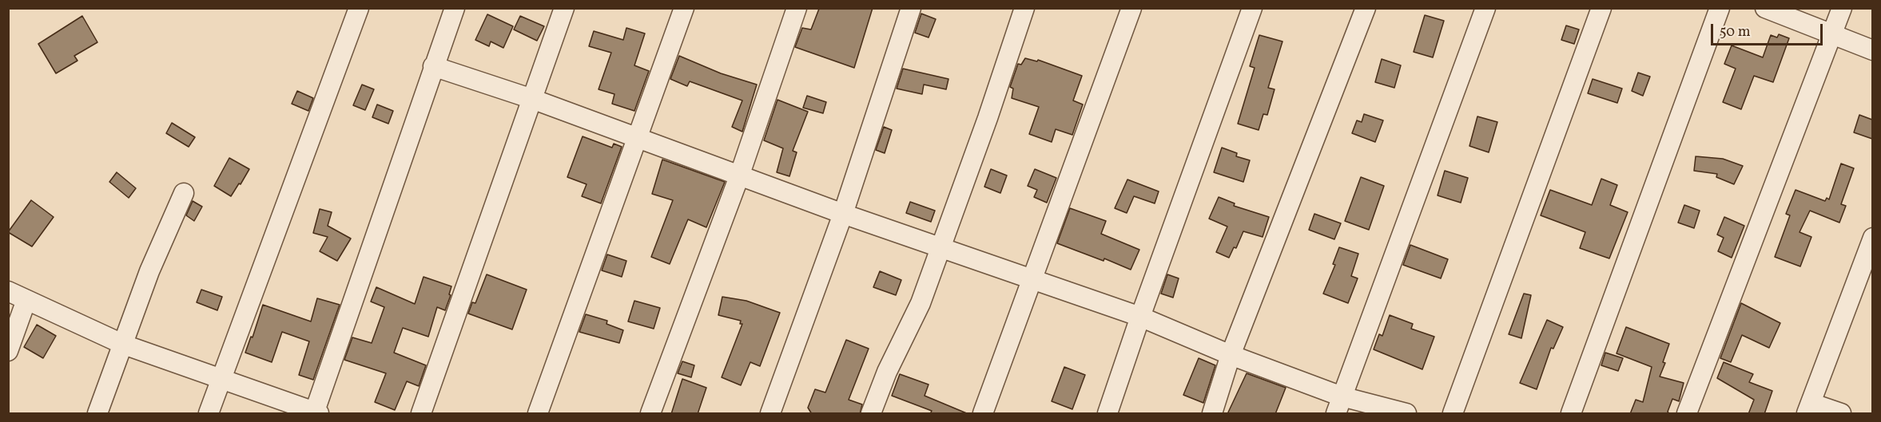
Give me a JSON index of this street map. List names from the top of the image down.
{
  "scale_bar": "50 m"
}
